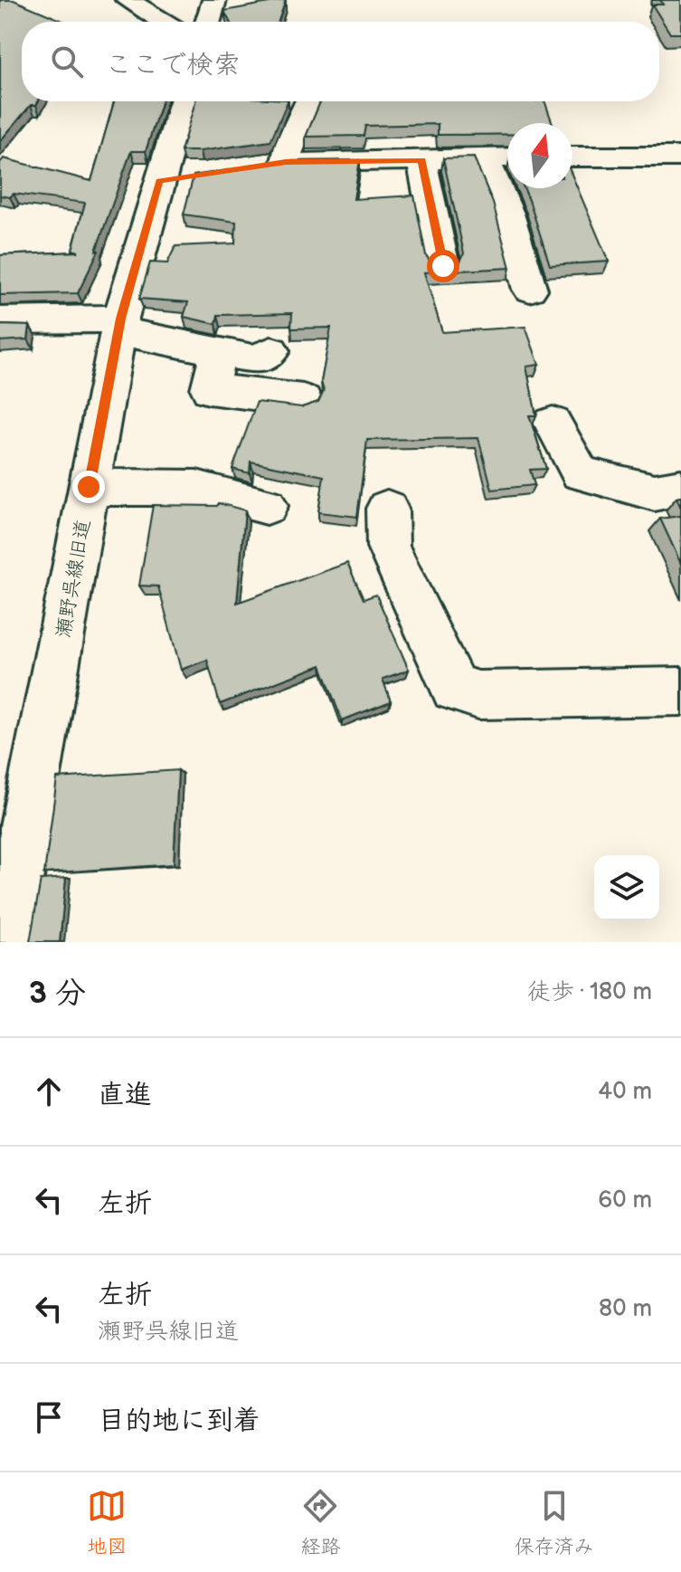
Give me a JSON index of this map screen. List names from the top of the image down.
{
  "streets": {
    "street": ["瀬野呉線旧道"]
  },
  "north": "top",
  "page": {
    "search": "ここで検索",
    "heading": ["3 分", "徒歩 · 180 m"],
    "list": [
      ["直進", "40 m"],
      ["左折", "60 m"],
      ["左折", "瀬野呉線旧道", "80 m"],
      "目的地に到着"
    ],
    "nav": ["地図", "経路", "保存済み"]
  }
}
